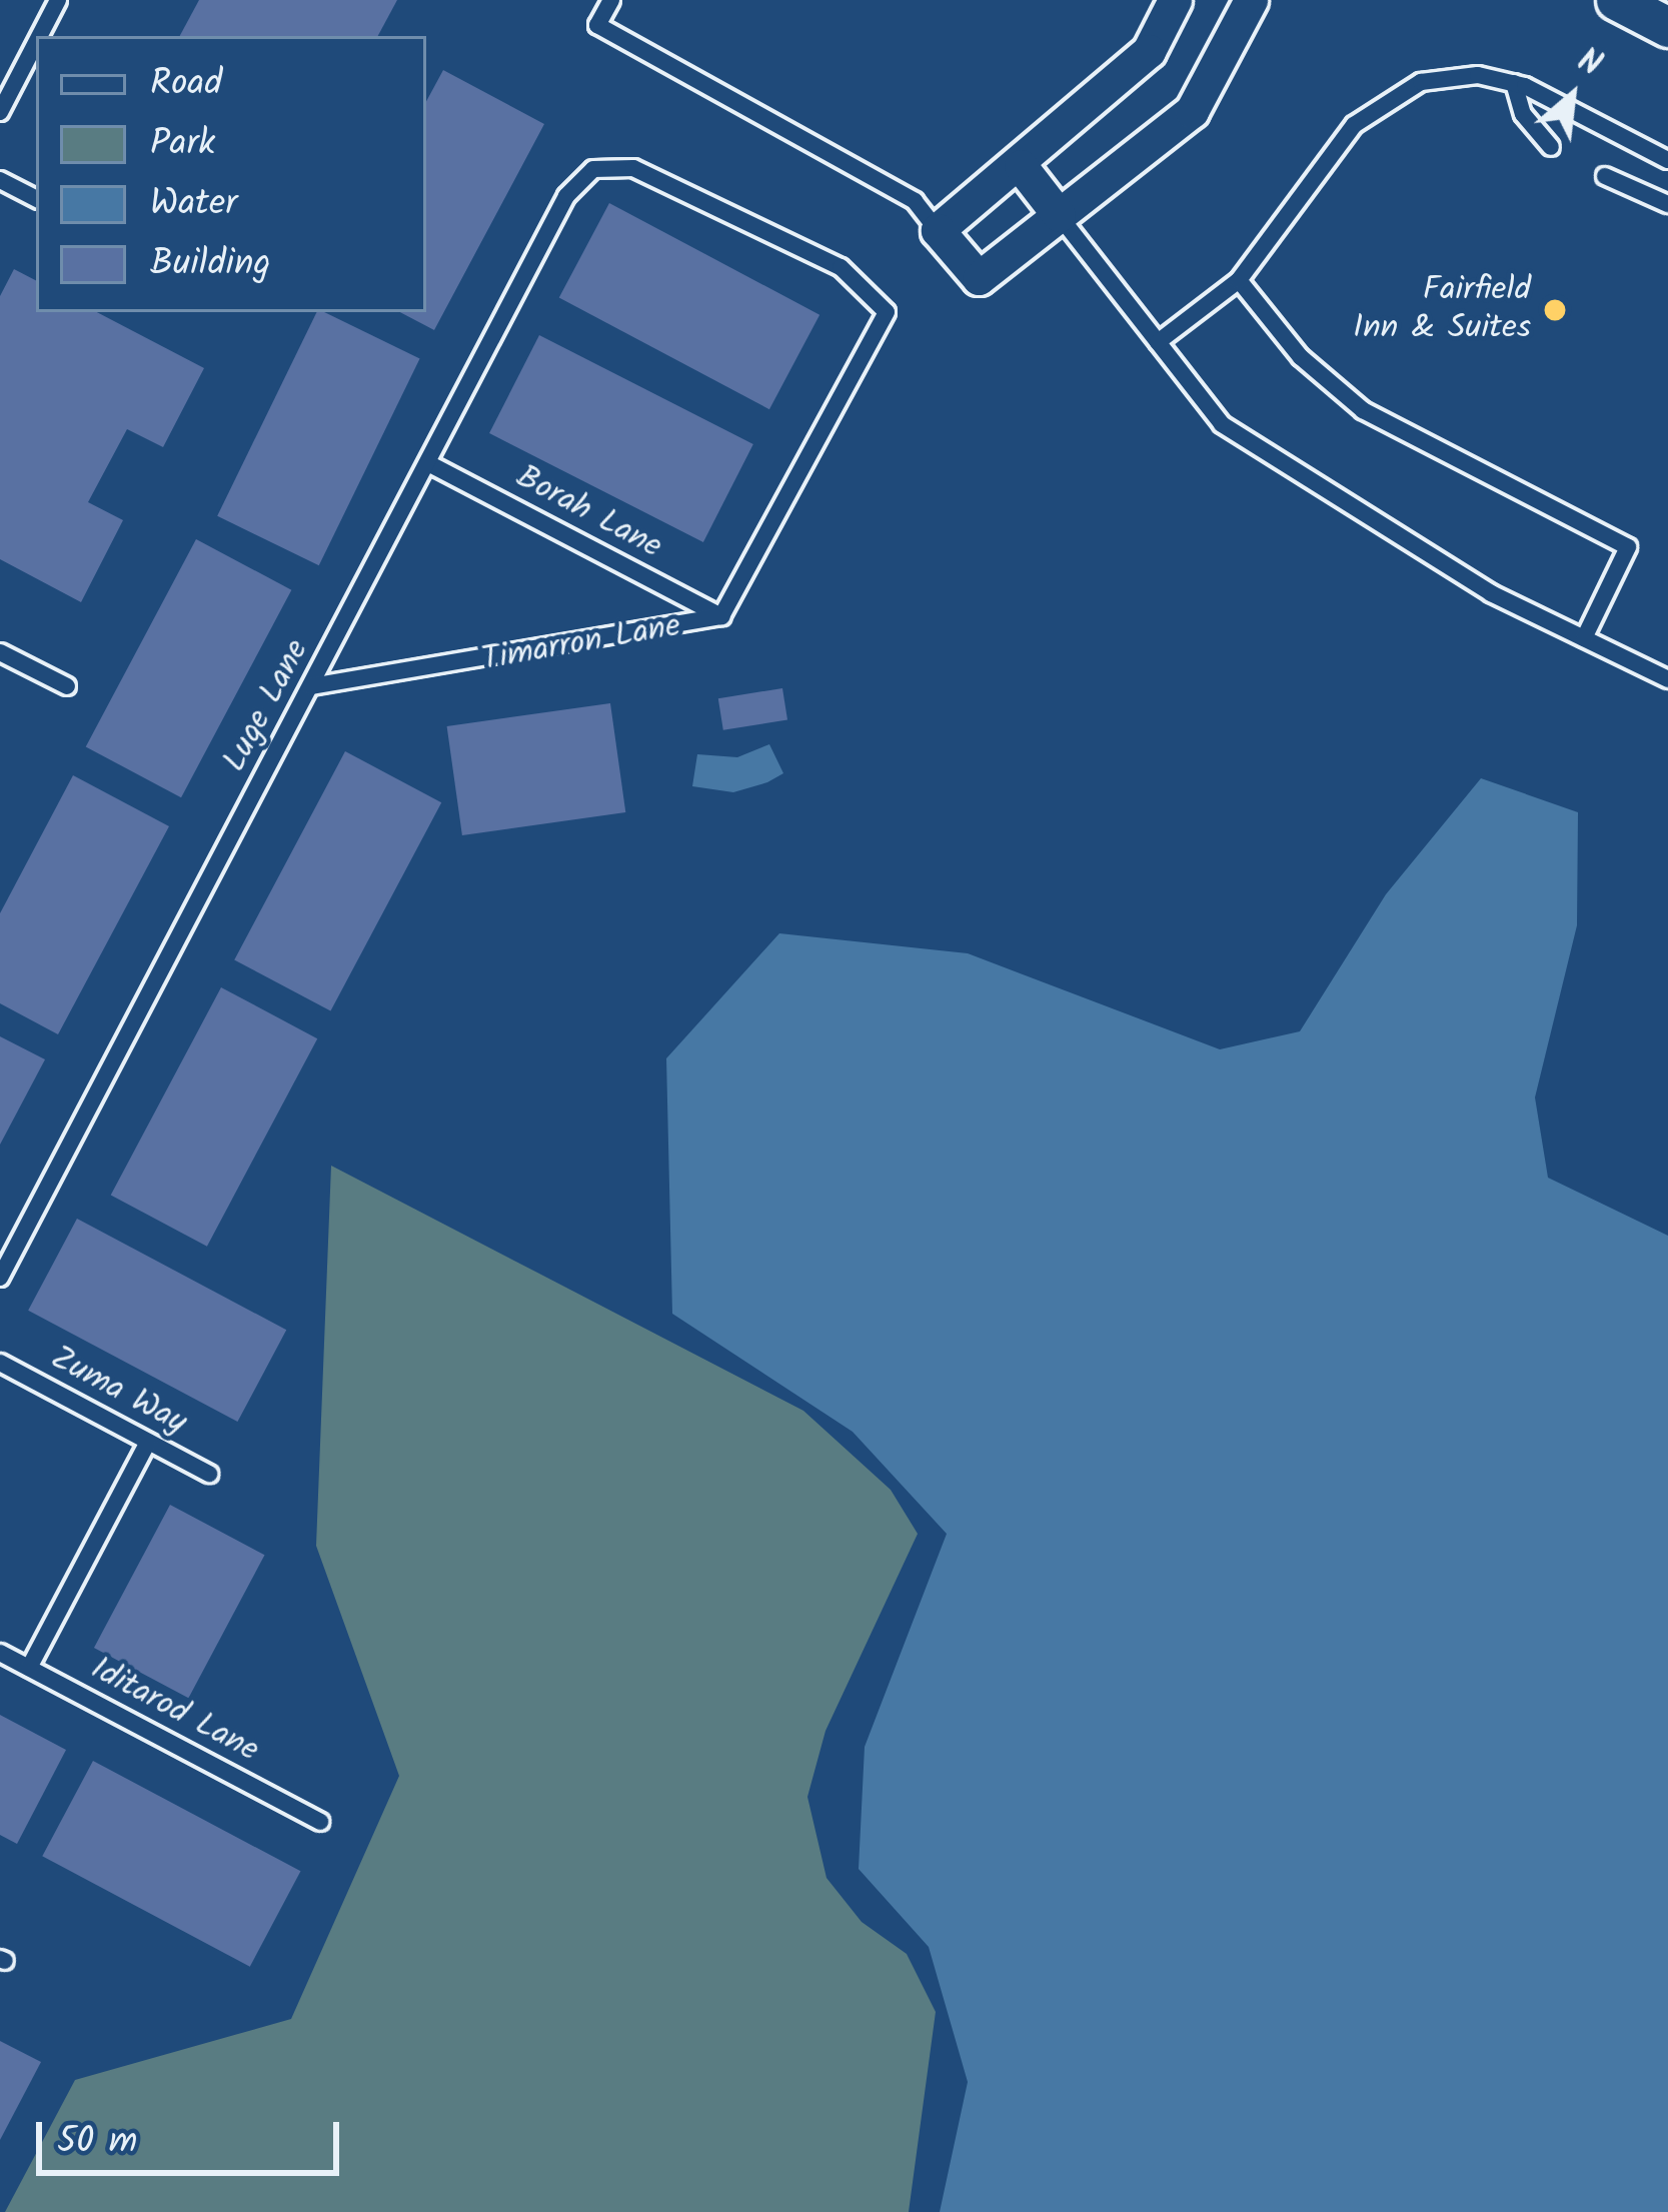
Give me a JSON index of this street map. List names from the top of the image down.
{
  "streets": {
    "lane": [
      "Borah Lane",
      "Timarron Lane",
      "Luge Lane",
      "Zuma Way",
      "Iditarod Lane"
    ]
  },
  "crossings": [
    ["Borah Lane", "Timarron Lane"],
    ["Borah Lane", "Luge Lane"],
    ["Timarron Lane", "Luge Lane"]
  ],
  "places": ["Fairfield Inn & Suites"],
  "legend": [
    "Road",
    "Park",
    "Water",
    "Building"
  ],
  "scale_bar": "50 m",
  "north": "top right"
}
